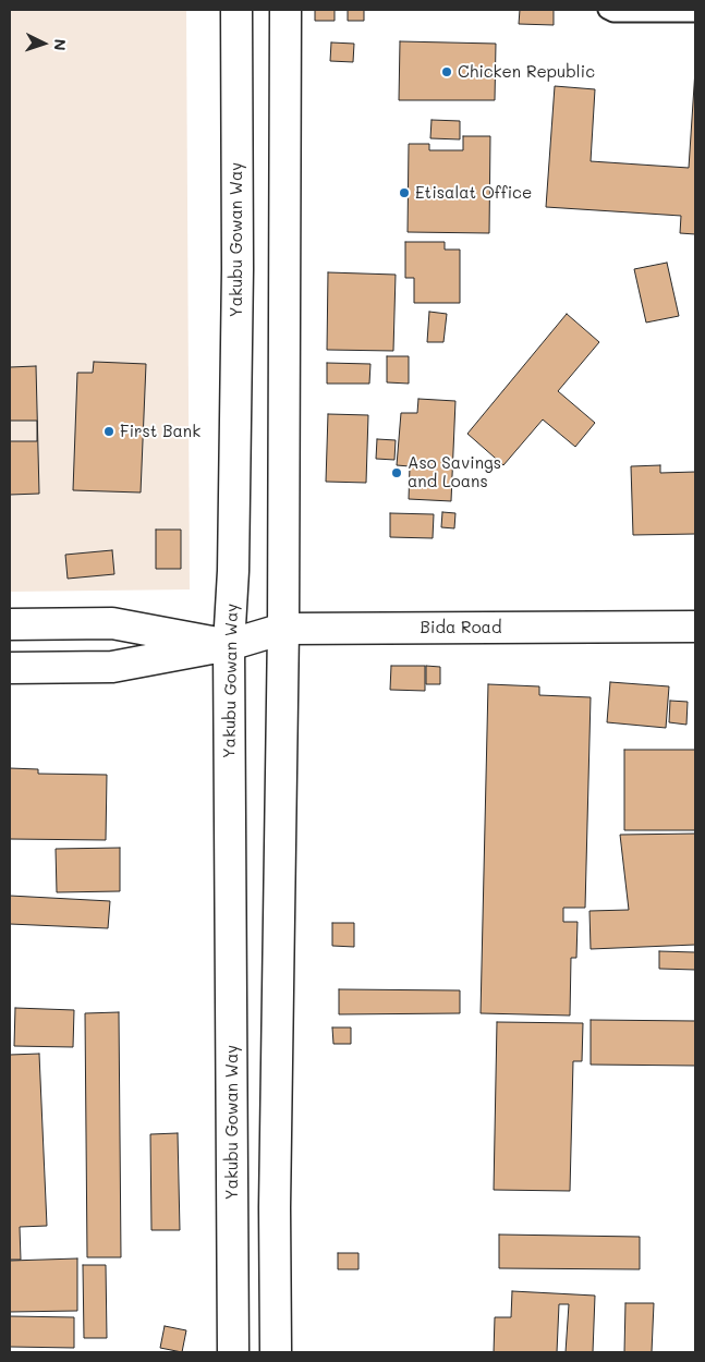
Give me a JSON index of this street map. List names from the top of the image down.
{
  "streets": {
    "street": ["Yakubu Gowan Way", "Bida Road"]
  },
  "crossings": [
    ["Yakubu Gowan Way", "Bida Road"]
  ],
  "places": [
    "Chicken Republic",
    "Etisalat Office",
    "First Bank",
    "Aso Savings and Loans"
  ],
  "north": "right"
}
